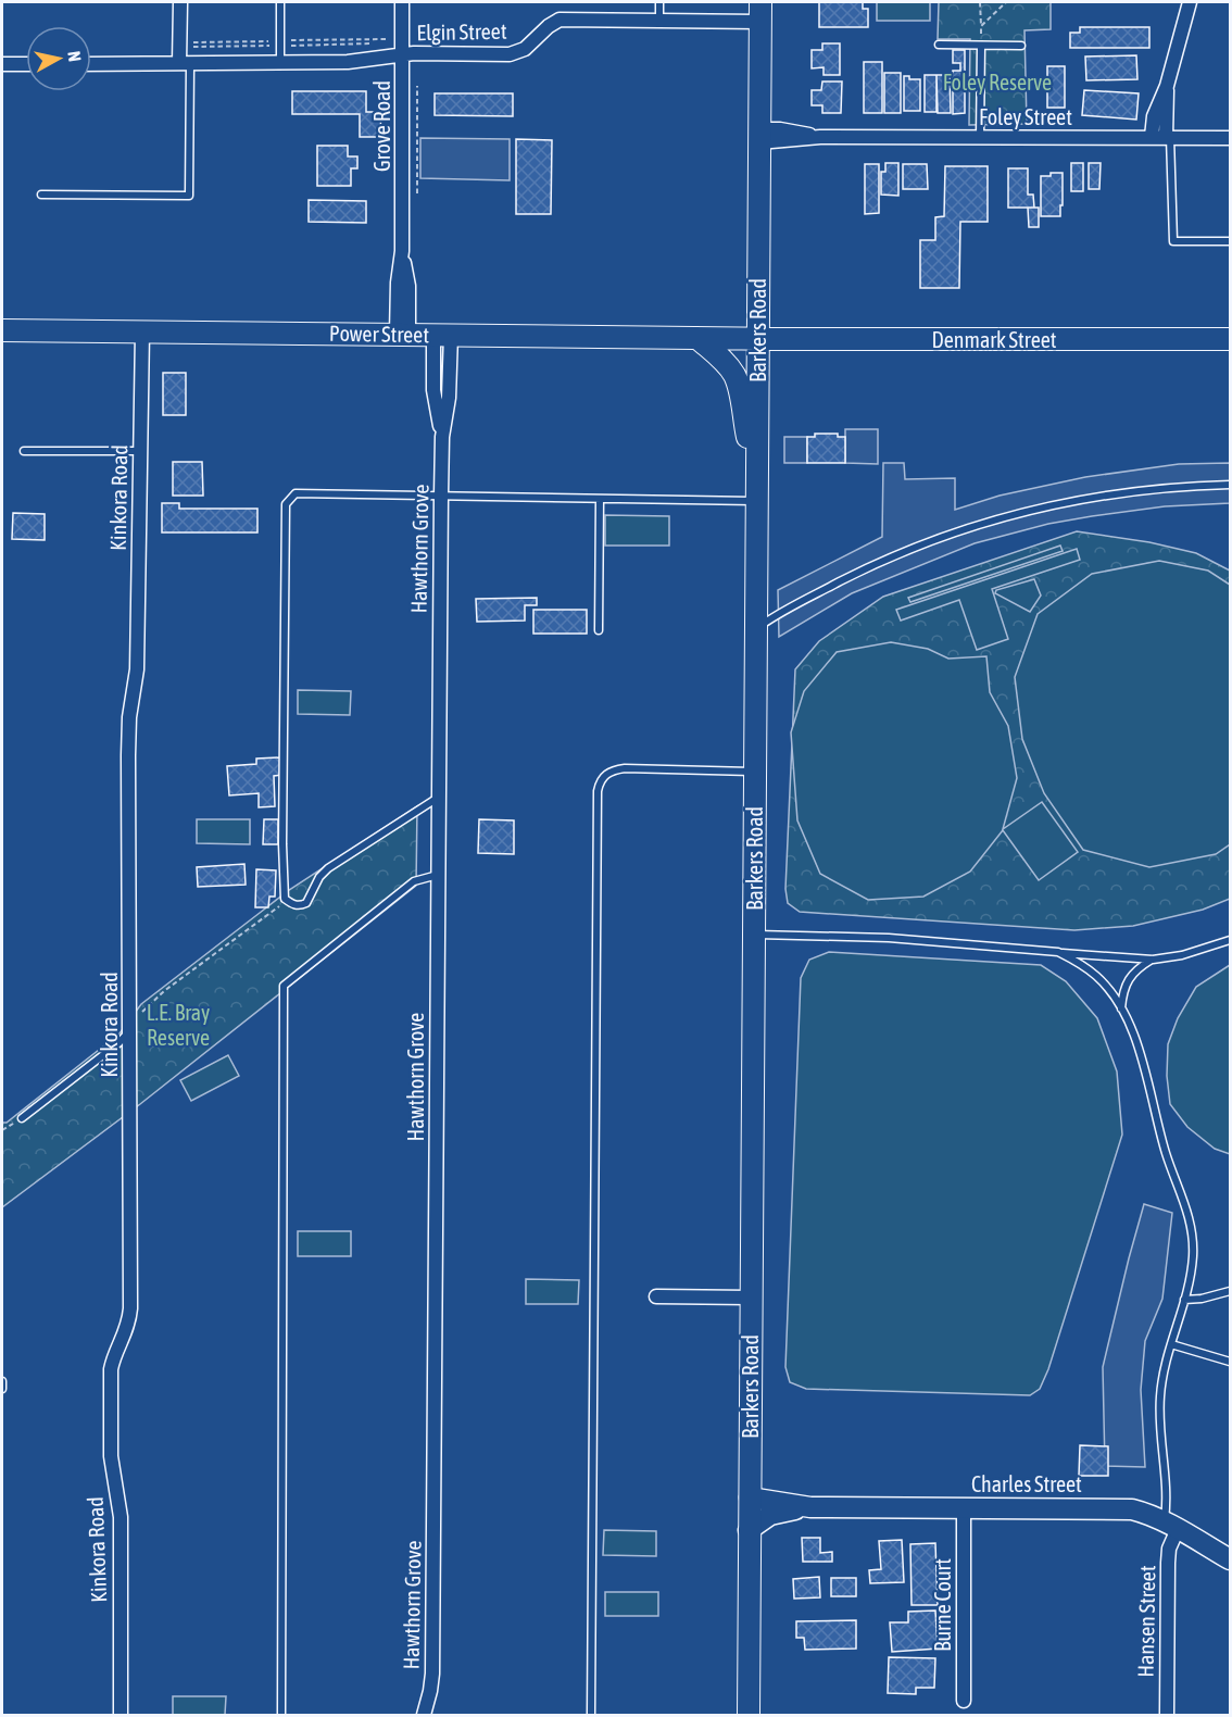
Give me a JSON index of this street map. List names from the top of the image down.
{
  "streets": {
    "main road": ["Barkers Road", "Power Street", "Denmark Street"],
    "street": [
      "Elgin Street",
      "Foley Street",
      "Grove Road",
      "Kinkora Road",
      "Hawthorn Grove",
      "Charles Street",
      "Burne Court",
      "Hansen Street"
    ]
  },
  "crossings": [
    ["Elgin Street", "Grove Road"],
    ["Elgin Street", "Barkers Road"],
    ["Foley Street", "Barkers Road"],
    ["Grove Road", "Power Street"],
    ["Barkers Road", "Power Street"],
    ["Barkers Road", "Denmark Street"],
    ["Barkers Road", "Charles Street"],
    ["Power Street", "Denmark Street"],
    ["Power Street", "Kinkora Road"],
    ["Power Street", "Hawthorn Grove"],
    ["Charles Street", "Burne Court"],
    ["Charles Street", "Hansen Street"]
  ],
  "parks": ["Foley Reserve", "L.E. Bray Reserve"],
  "north": "right"
}
